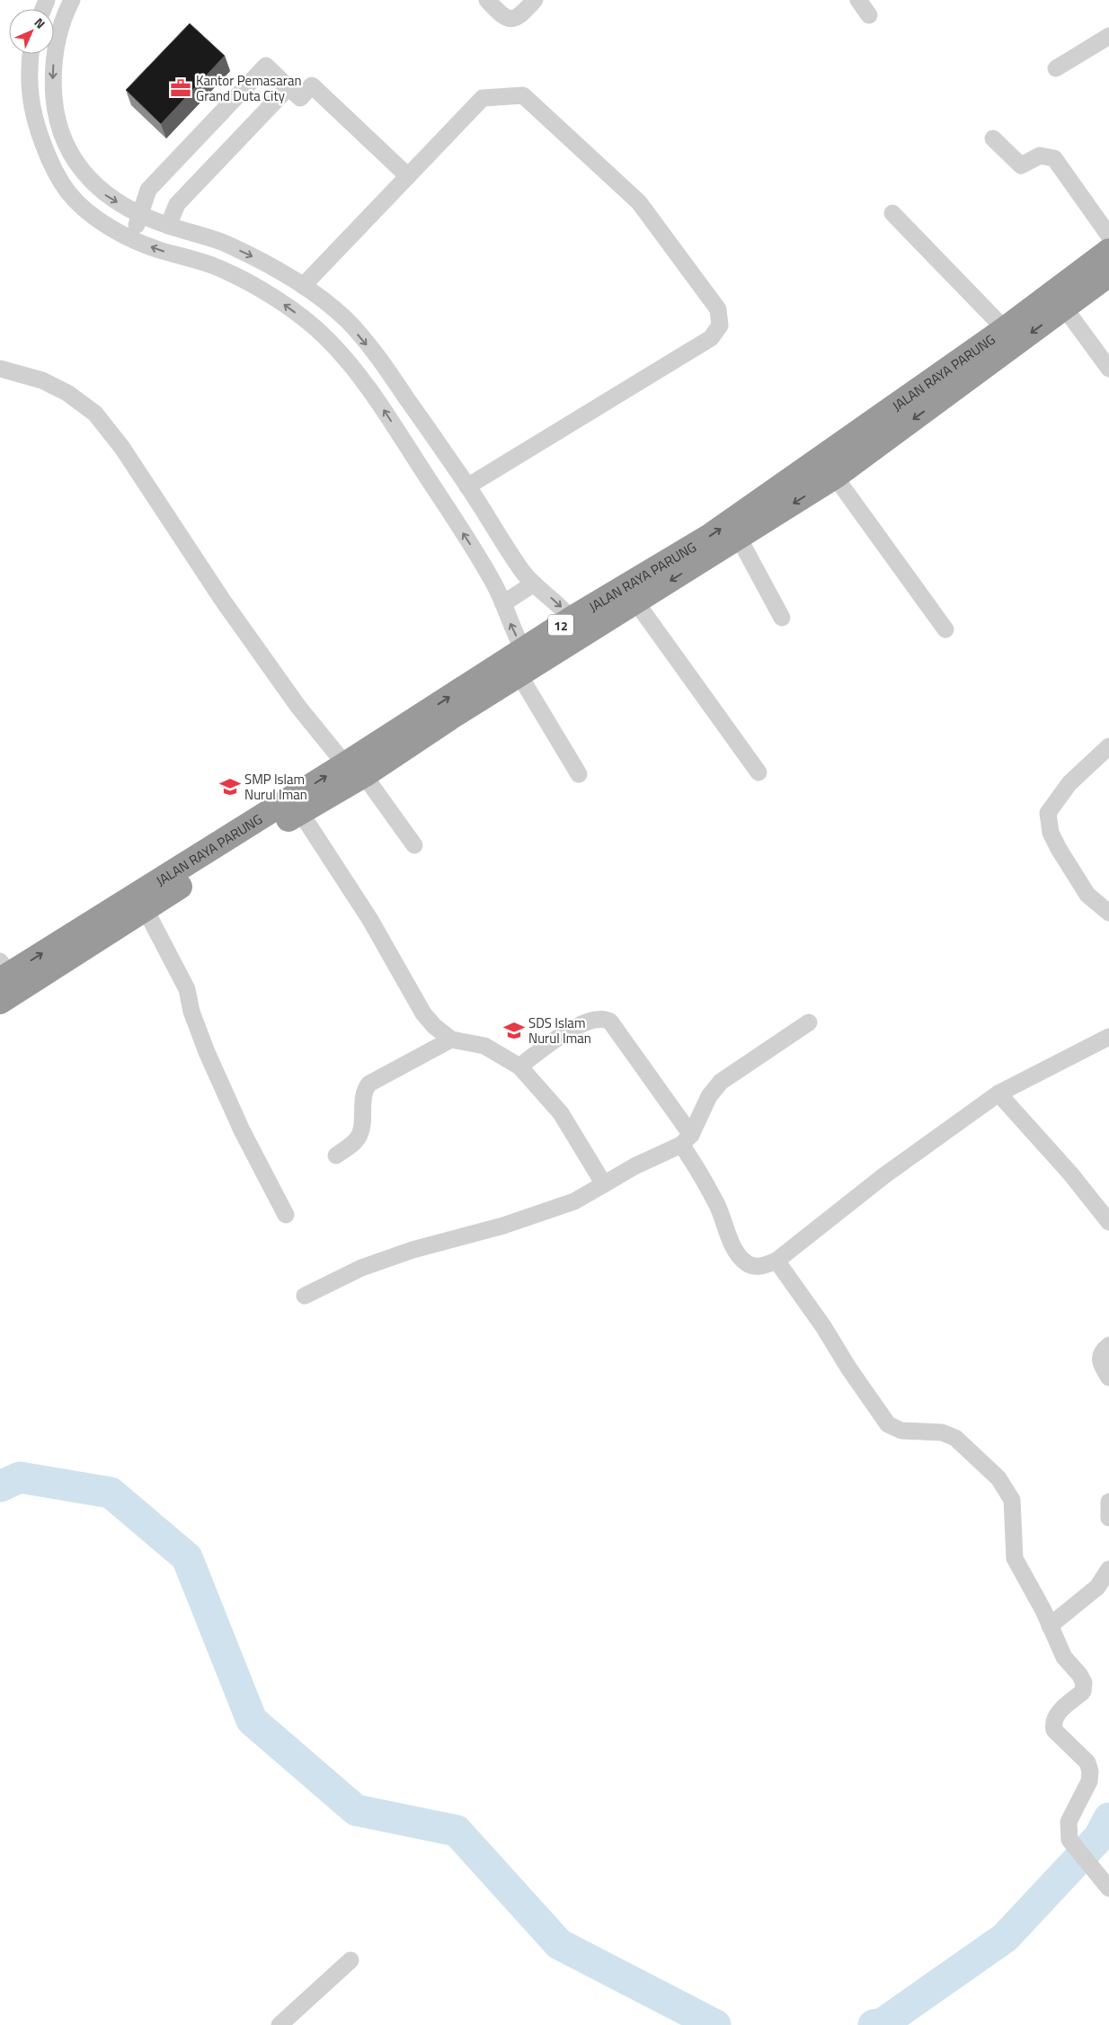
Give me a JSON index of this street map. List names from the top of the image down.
{
  "streets": {
    "highway": ["JALAN RAYA PARUNG", "12"]
  },
  "places": {
    "office": ["Kantor Pemasaran Grand Duta City"],
    "school or university": ["SMP Islam Nurul Iman", "SDS Islam Nurul Iman"]
  },
  "north": "top right"
}
